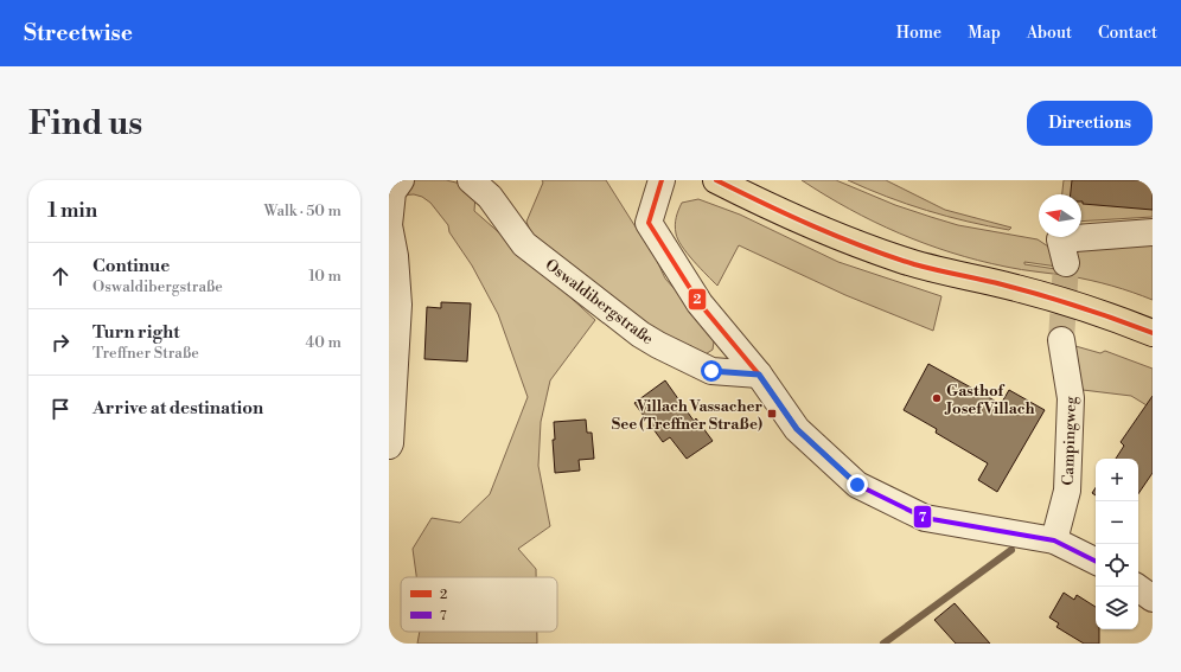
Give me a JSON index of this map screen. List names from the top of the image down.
{
  "streets": {
    "street": ["Oswaldibergstraße", "Campingweg"]
  },
  "places": {
    "other": ["Gasthof Josef Villach"],
    "transit": ["Villach Vassacher See (Treffner Straße)"]
  },
  "lines": ["transit line 2", "transit line 7"],
  "legend": ["2", "7"],
  "north": "left",
  "page": {
    "header": "Streetwise",
    "nav": [
      "Home",
      "Map",
      "About",
      "Contact"
    ],
    "buttons": "Directions",
    "title": "Find us",
    "heading": ["1 min", "Walk · 50 m"],
    "list": [
      ["Continue", "Oswaldibergstraße", "10 m"],
      ["Turn right", "Treffner Straße", "40 m"],
      "Arrive at destination"
    ],
    "map_buttons": ["+", "−"]
  }
}
